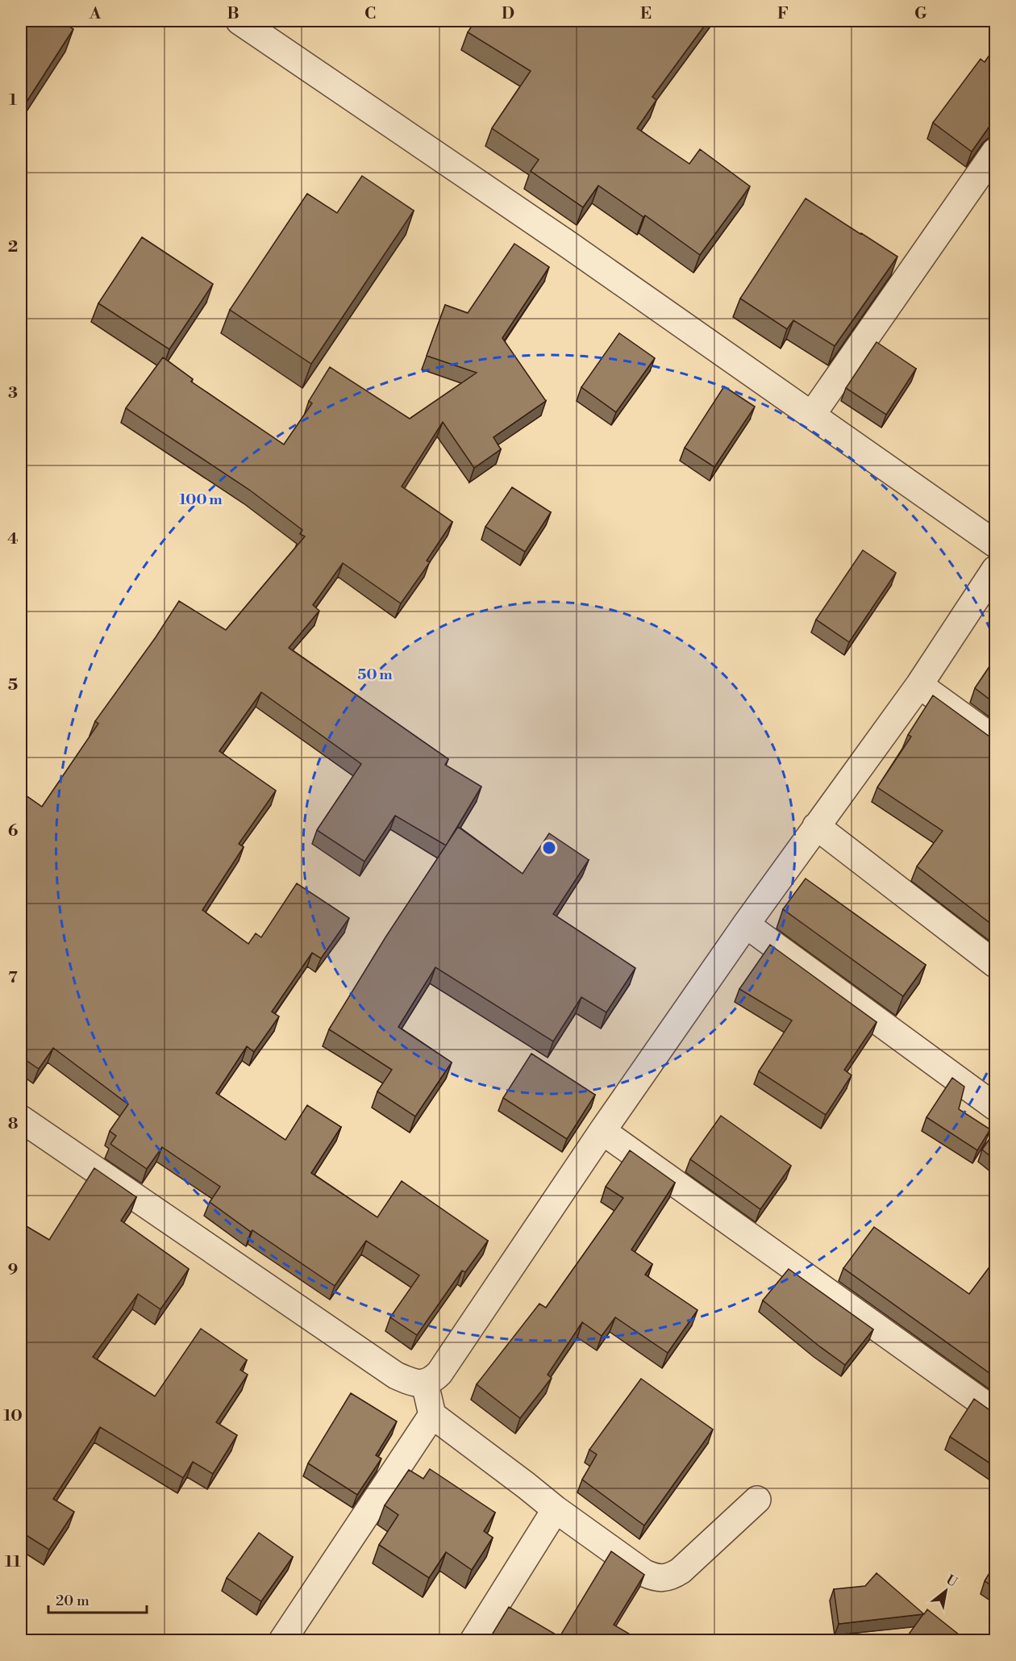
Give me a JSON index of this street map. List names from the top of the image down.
{
  "scale_bar": "20 m",
  "north": "top right",
  "grid": {
    "columns": [
      "A",
      "B",
      "C",
      "D",
      "E",
      "F",
      "G"
    ],
    "rows": [
      "1",
      "2",
      "3",
      "4",
      "5",
      "6",
      "7",
      "8",
      "9",
      "10",
      "11"
    ]
  },
  "rings": ["100 m", "50 m"]
}
